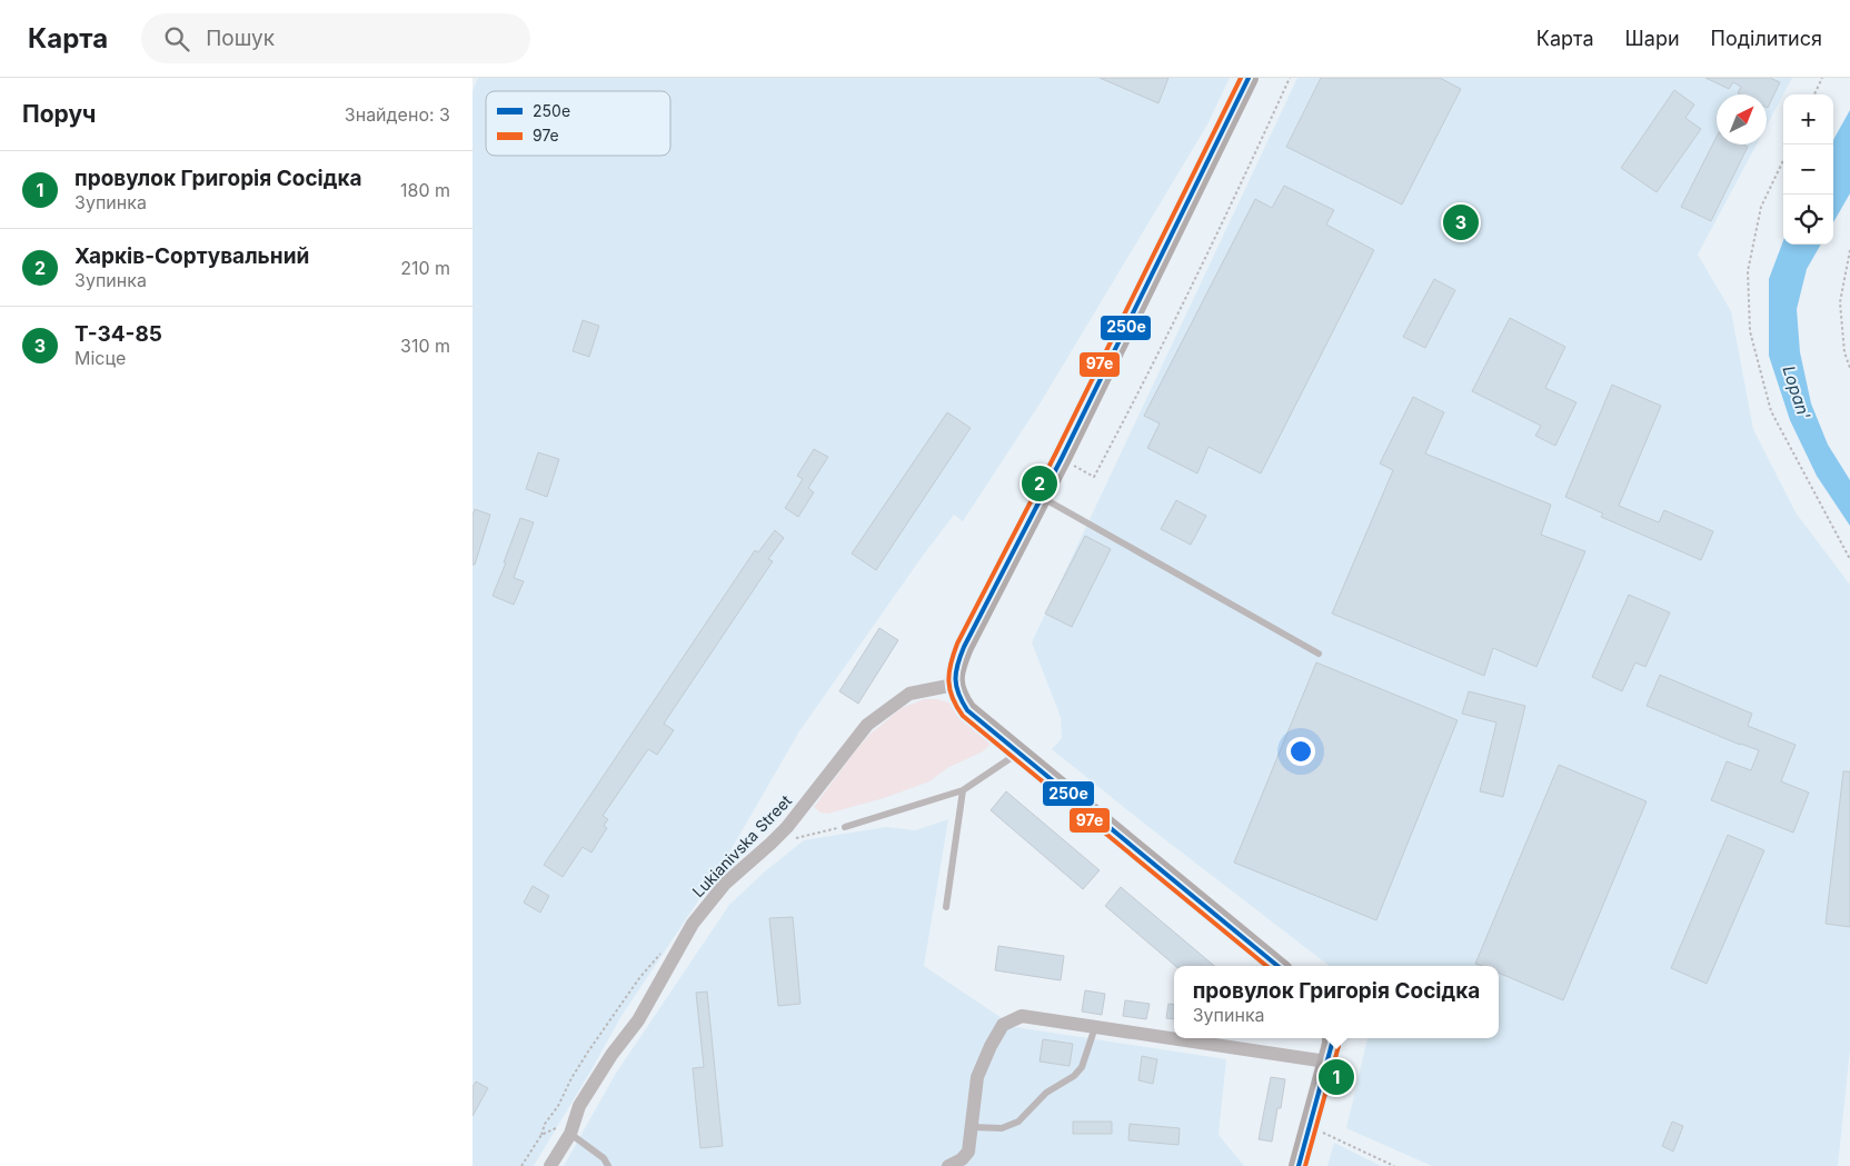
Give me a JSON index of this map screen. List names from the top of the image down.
{
  "streets": {
    "street": ["Lukianivska Street"]
  },
  "water": ["Lopan'"],
  "lines": ["transit line 250е", "transit line 97е"],
  "legend": ["250е", "97е"],
  "north": "top right",
  "page": {
    "header": "Карта",
    "search": "Пошук",
    "nav": ["Карта", "Шари", "Поділитися"],
    "heading": ["Поруч", "Знайдено: 3"],
    "map_buttons": ["+", "−"],
    "list": [
      {
        "mark": "1",
        "name": "провулок Григорія Сосідка",
        "note": "Зупинка",
        "value": "180 m"
      },
      {
        "mark": "2",
        "name": "Харків-Сортувальний",
        "note": "Зупинка",
        "value": "210 m"
      },
      {
        "mark": "3",
        "name": "Т-34-85",
        "note": "Місце",
        "value": "310 m"
      }
    ],
    "pins": ["3", "2", "1"],
    "popup": ["провулок Григорія Сосідка", "Зупинка"]
  }
}
